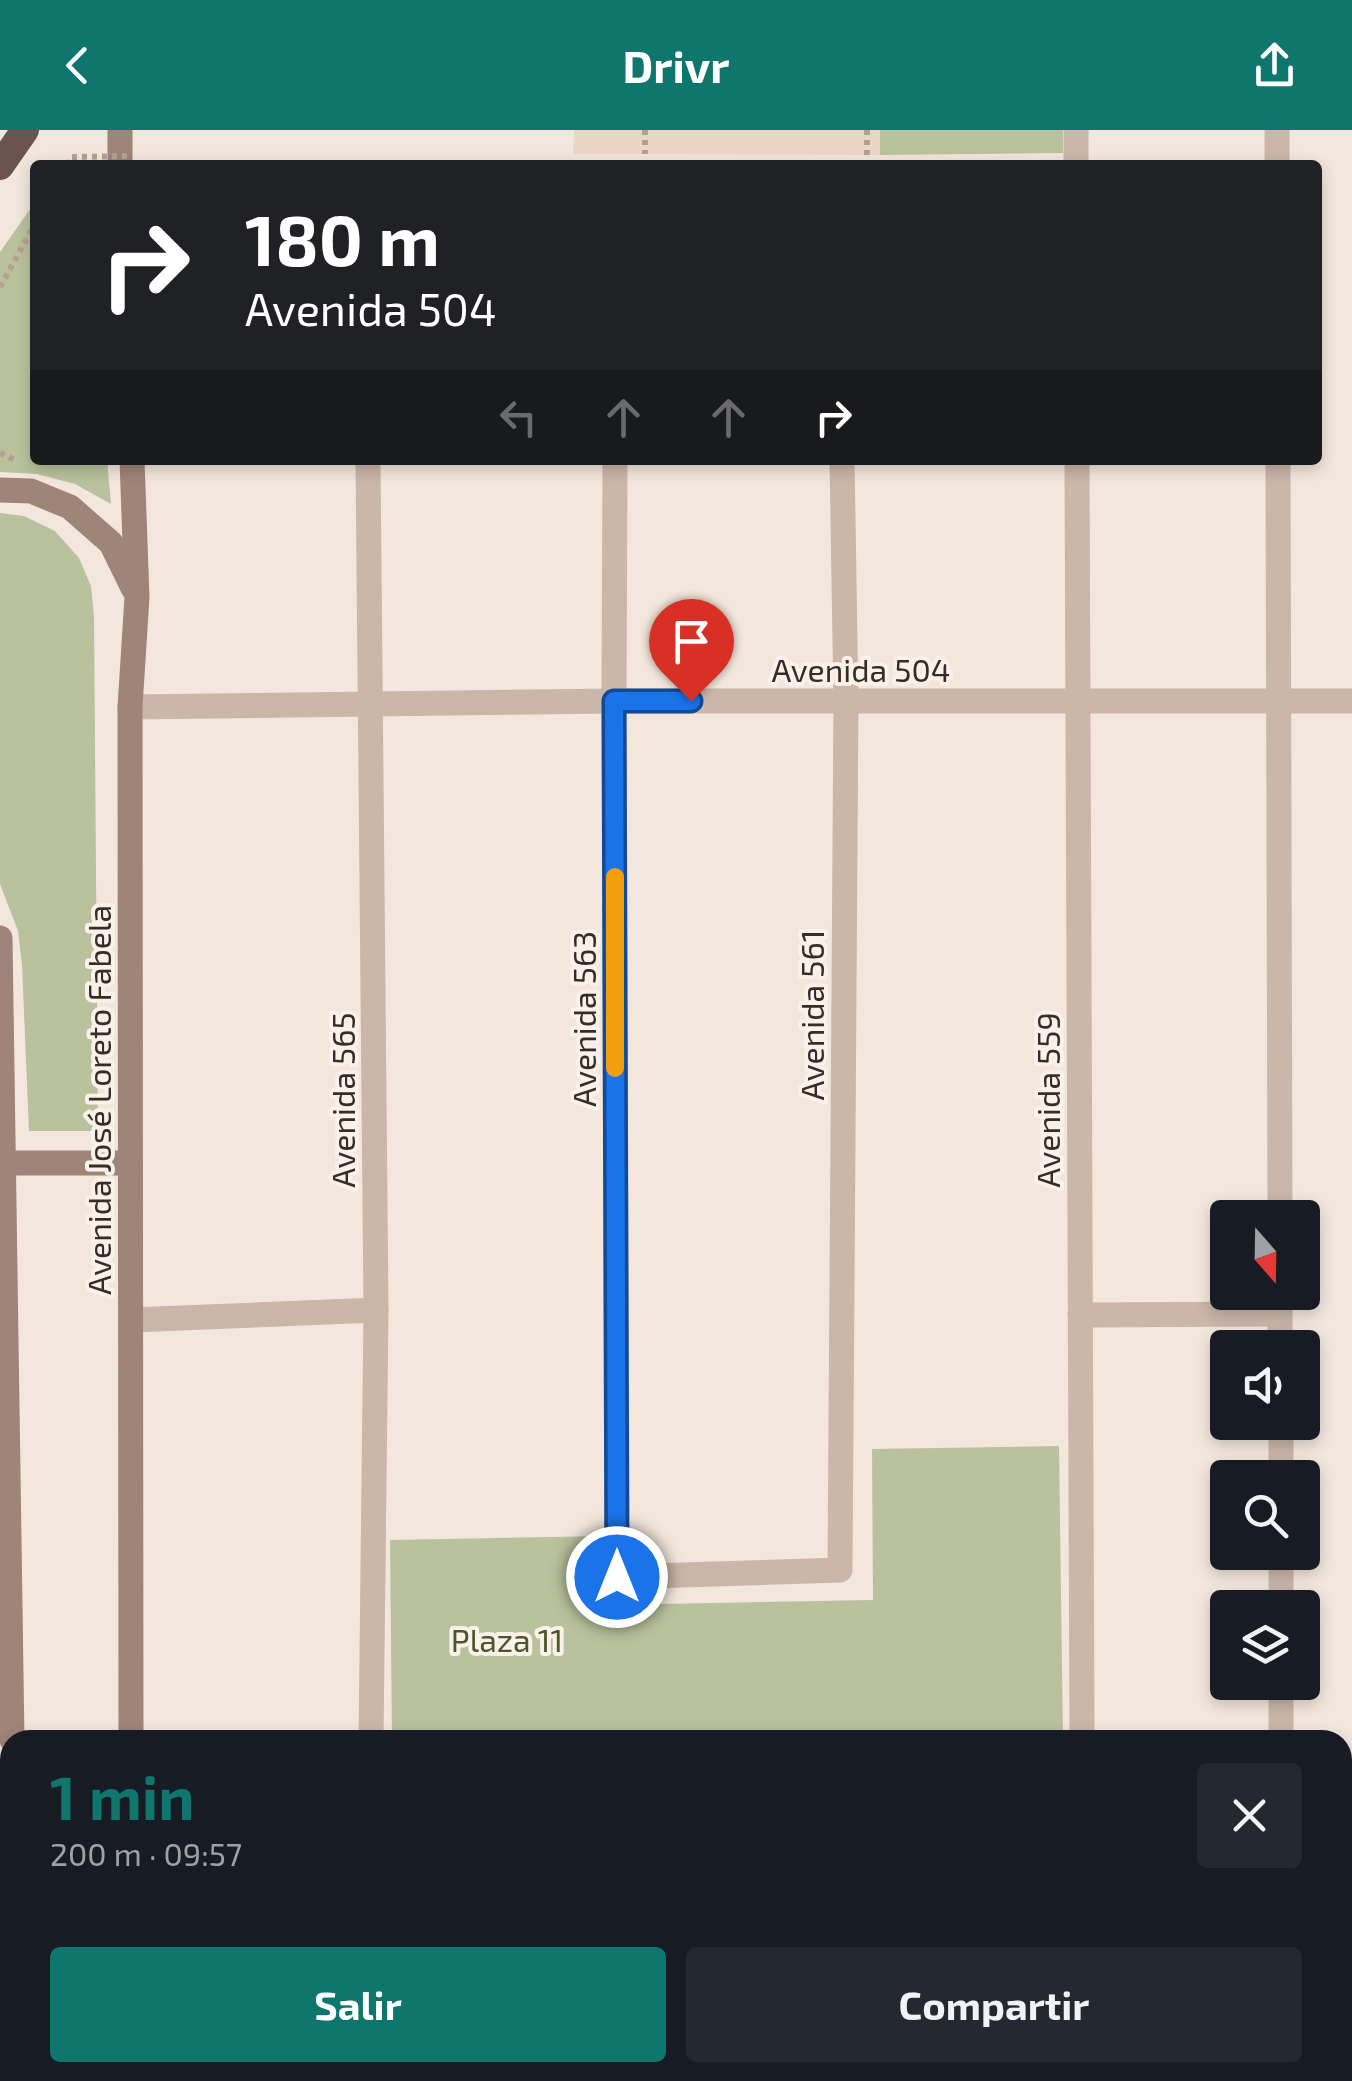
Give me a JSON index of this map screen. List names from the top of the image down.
{
  "streets": {
    "main road": ["Avenida José Loreto Fabela"],
    "street": [
      "Avenida 504",
      "Avenida 561",
      "Avenida 563",
      "Avenida 565",
      "Avenida 559"
    ]
  },
  "crossings": [
    ["Avenida 504", "Avenida 561"],
    ["Avenida 504", "Avenida 563"],
    ["Avenida 504", "Avenida José Loreto Fabela"],
    ["Avenida 504", "Avenida 565"],
    ["Avenida 504", "Avenida 559"],
    ["Avenida 561", "Avenida 563"]
  ],
  "parks": ["Plaza 11"],
  "north": "bottom",
  "page": {
    "header": "Drivr",
    "turn": ["180 m", "Avenida 504"],
    "heading": ["1 min", "200 m · 09:57"],
    "buttons": ["Salir", "Compartir"]
  }
}
